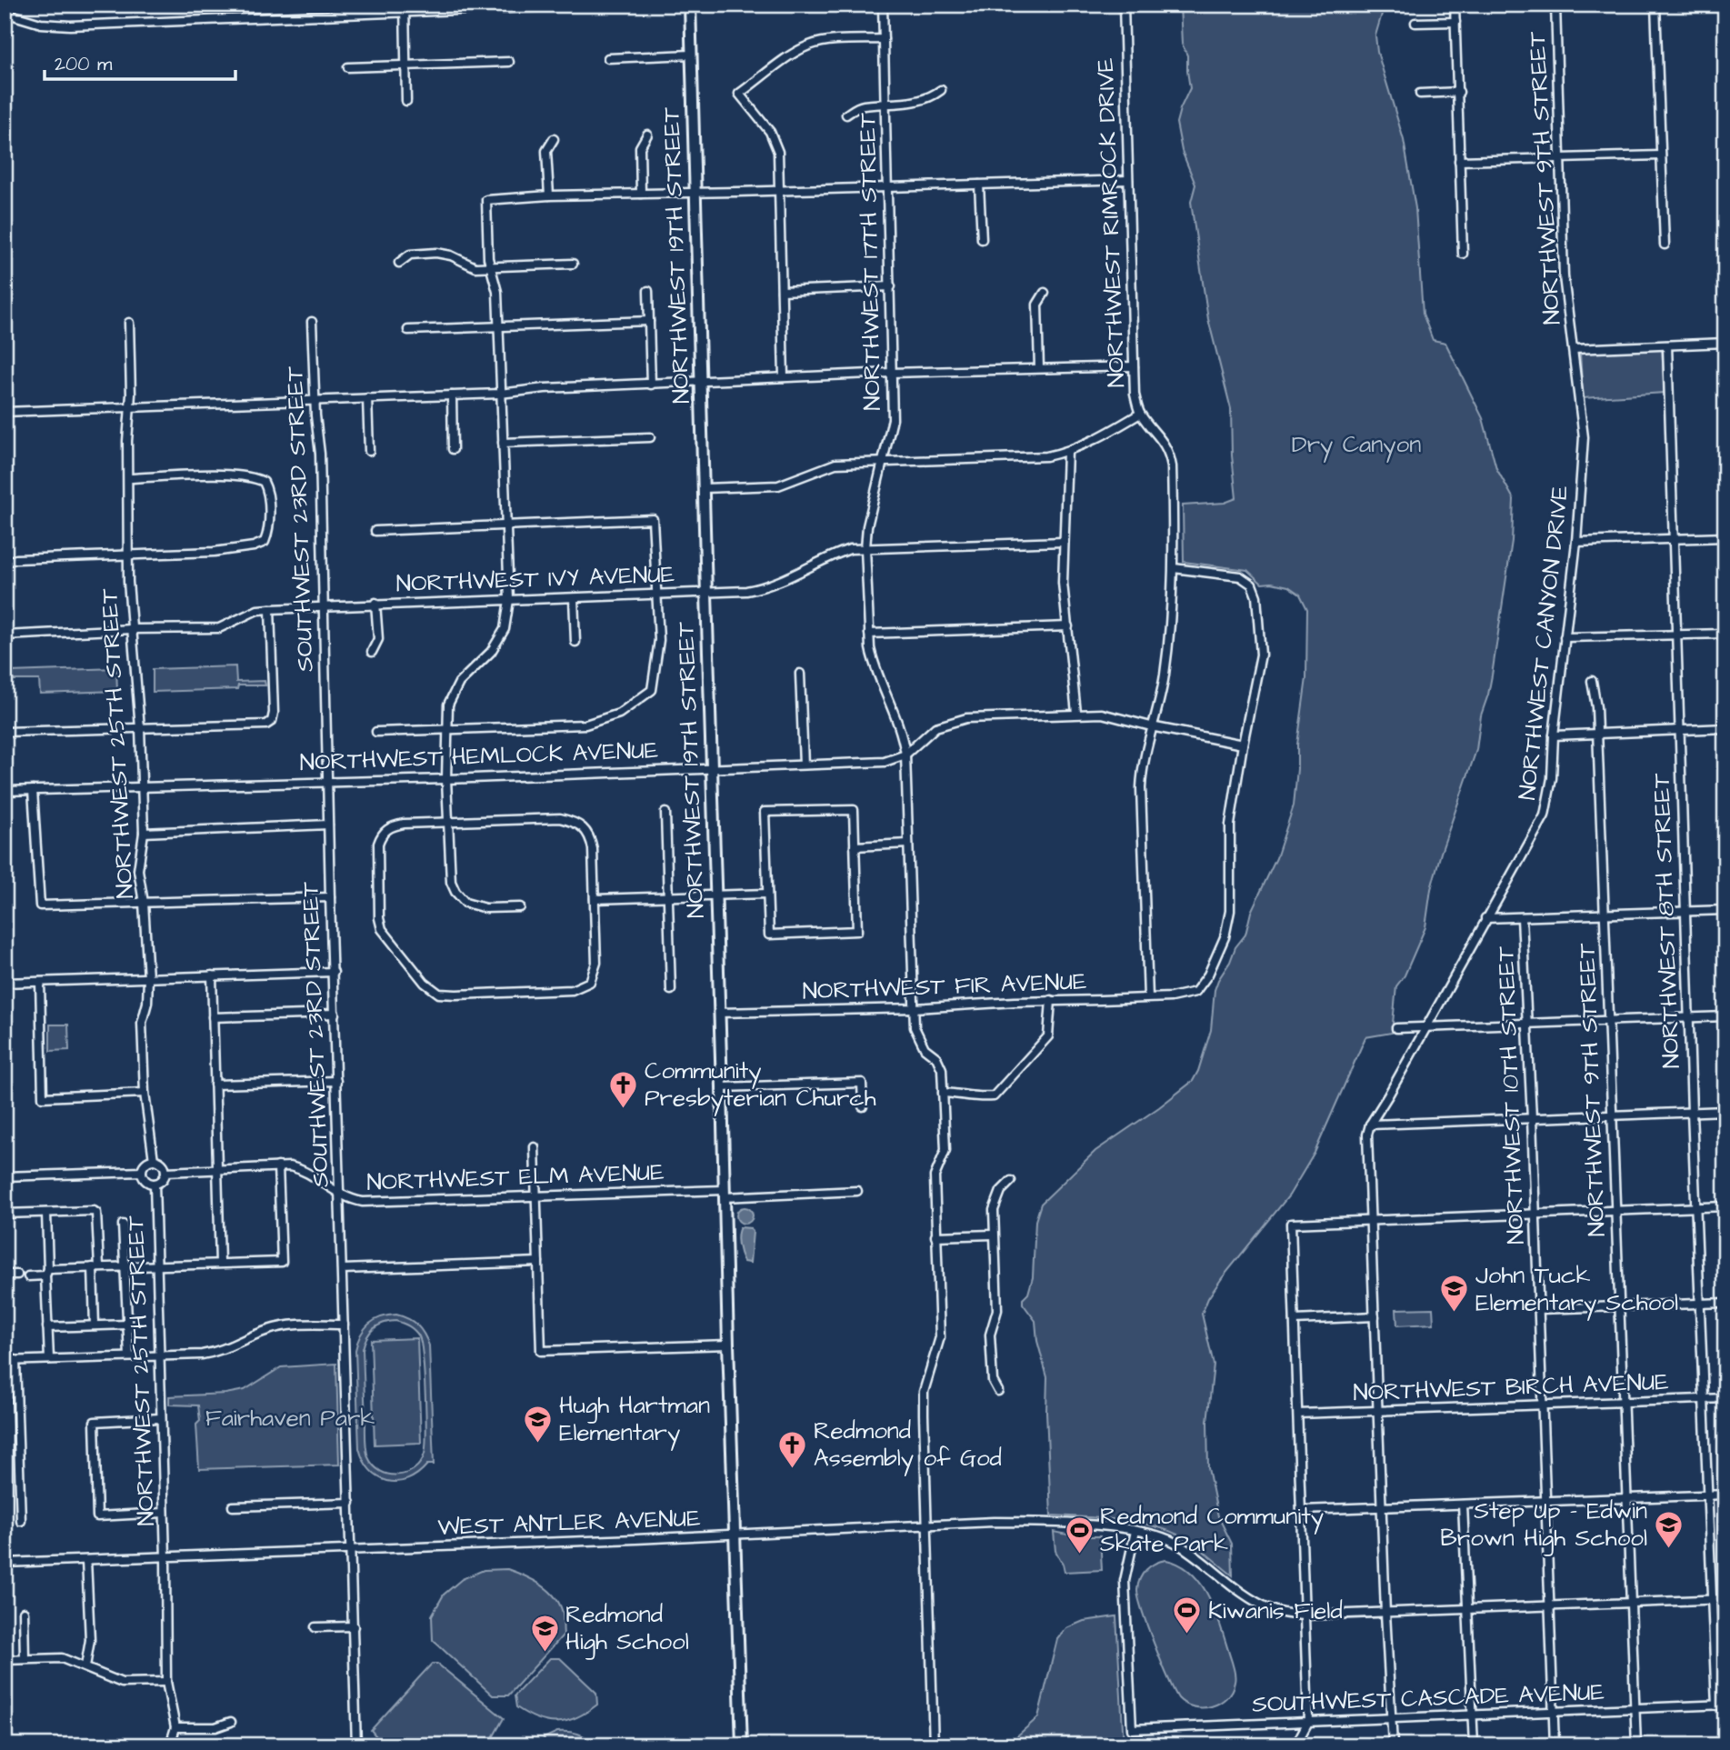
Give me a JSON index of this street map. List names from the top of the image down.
{
  "streets": {
    "main road": ["NORTHWEST 19TH STREET"],
    "street": [
      "NORTHWEST 9TH STREET",
      "NORTHWEST RIMROCK DRIVE",
      "NORTHWEST 17TH STREET",
      "SOUTHWEST 23RD STREET",
      "NORTHWEST IVY AVENUE",
      "NORTHWEST CANYON DRIVE",
      "NORTHWEST 25TH STREET",
      "NORTHWEST HEMLOCK AVENUE",
      "NORTHWEST 8TH STREET",
      "NORTHWEST FIR AVENUE",
      "NORTHWEST 10TH STREET",
      "NORTHWEST ELM AVENUE",
      "NORTHWEST BIRCH AVENUE",
      "WEST ANTLER AVENUE",
      "SOUTHWEST CASCADE AVENUE"
    ]
  },
  "crossings": [
    ["NORTHWEST 9TH STREET", "NORTHWEST CANYON DRIVE"],
    ["NORTHWEST 9TH STREET", "NORTHWEST BIRCH AVENUE"],
    ["NORTHWEST 9TH STREET", "WEST ANTLER AVENUE"],
    ["NORTHWEST 9TH STREET", "SOUTHWEST CASCADE AVENUE"],
    ["NORTHWEST RIMROCK DRIVE", "NORTHWEST HEMLOCK AVENUE"],
    ["NORTHWEST RIMROCK DRIVE", "NORTHWEST FIR AVENUE"],
    ["NORTHWEST 19TH STREET", "NORTHWEST IVY AVENUE"],
    ["NORTHWEST 19TH STREET", "NORTHWEST HEMLOCK AVENUE"],
    ["NORTHWEST 19TH STREET", "NORTHWEST FIR AVENUE"],
    ["NORTHWEST 19TH STREET", "NORTHWEST ELM AVENUE"],
    ["NORTHWEST 19TH STREET", "WEST ANTLER AVENUE"],
    ["NORTHWEST 17TH STREET", "NORTHWEST IVY AVENUE"],
    ["NORTHWEST 17TH STREET", "NORTHWEST HEMLOCK AVENUE"],
    ["NORTHWEST 17TH STREET", "NORTHWEST FIR AVENUE"],
    ["NORTHWEST 17TH STREET", "WEST ANTLER AVENUE"],
    ["SOUTHWEST 23RD STREET", "NORTHWEST IVY AVENUE"],
    ["SOUTHWEST 23RD STREET", "NORTHWEST HEMLOCK AVENUE"],
    ["SOUTHWEST 23RD STREET", "NORTHWEST ELM AVENUE"],
    ["SOUTHWEST 23RD STREET", "WEST ANTLER AVENUE"],
    ["NORTHWEST IVY AVENUE", "NORTHWEST 25TH STREET"],
    ["NORTHWEST 25TH STREET", "NORTHWEST HEMLOCK AVENUE"],
    ["NORTHWEST 25TH STREET", "NORTHWEST ELM AVENUE"],
    ["NORTHWEST 25TH STREET", "WEST ANTLER AVENUE"],
    ["NORTHWEST HEMLOCK AVENUE", "NORTHWEST FIR AVENUE"],
    ["NORTHWEST 8TH STREET", "NORTHWEST BIRCH AVENUE"],
    ["NORTHWEST 8TH STREET", "WEST ANTLER AVENUE"],
    ["NORTHWEST 8TH STREET", "SOUTHWEST CASCADE AVENUE"],
    ["NORTHWEST 10TH STREET", "NORTHWEST BIRCH AVENUE"],
    ["NORTHWEST 10TH STREET", "WEST ANTLER AVENUE"],
    ["NORTHWEST 10TH STREET", "SOUTHWEST CASCADE AVENUE"],
    ["WEST ANTLER AVENUE", "SOUTHWEST CASCADE AVENUE"]
  ],
  "parks": ["Dry Canyon", "Fairhaven Park"],
  "places": {
    "church": ["Community Presbyterian Church", "Redmond Assembly of God"],
    "school or university": [
      "John Tuck Elementary School",
      "Hugh Hartman Elementary",
      "Step Up - Edwin Brown High School",
      "Redmond High School"
    ],
    "sports": ["Redmond Community Skate Park", "Kiwanis Field"]
  },
  "scale_bar": "200 m"
}
